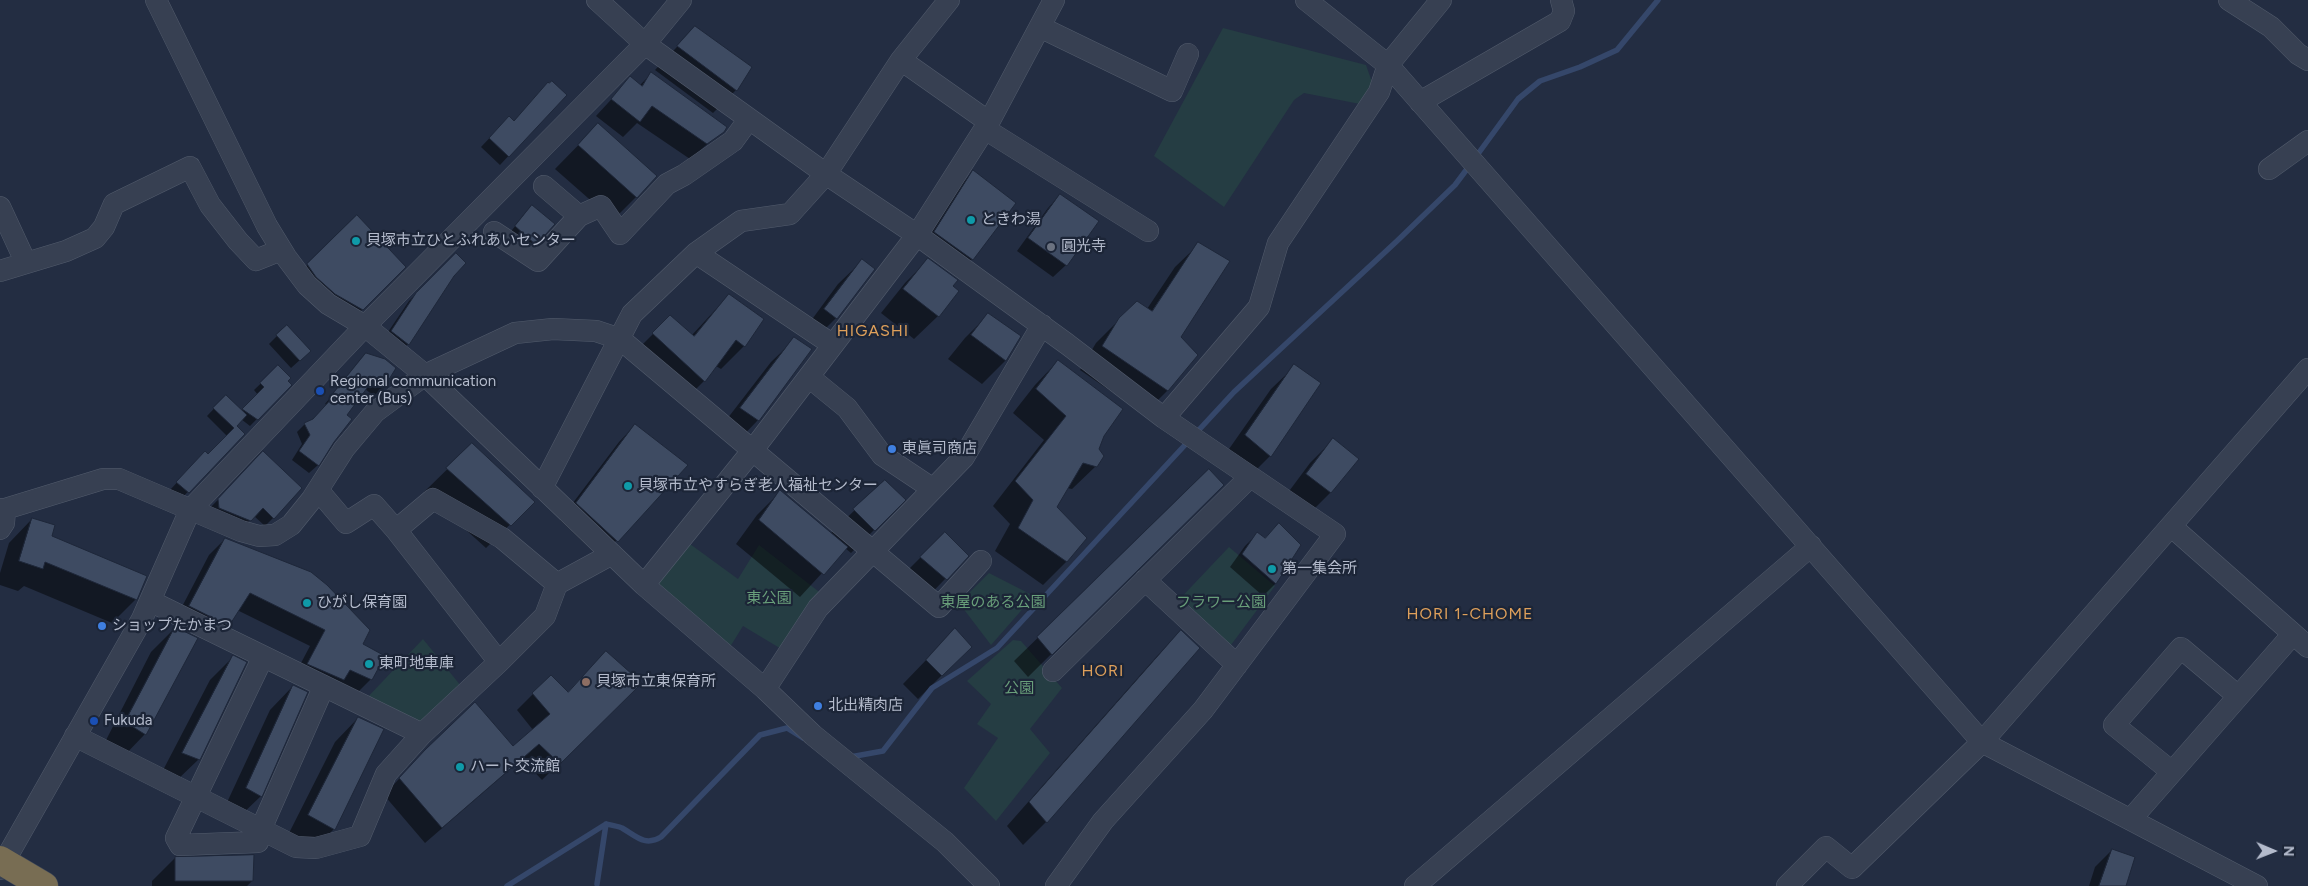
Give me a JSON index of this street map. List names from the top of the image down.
{
  "districts": ["HIGASHI", "HORI 1-CHOME", "HORI"],
  "parks": [
    "東公園",
    "東屋のある公園",
    "フラワー公園",
    "公園"
  ],
  "places": [
    "ときわ湯",
    "貝塚市立ひとふれあいセンター",
    "圓光寺",
    "Regional communication center (Bus)",
    "東眞司商店",
    "貝塚市立やすらぎ老人福祉センター",
    "第一集会所",
    "ひがし保育園",
    "ショップたかまつ",
    "東町地車庫",
    "貝塚市立東保育所",
    "北出精肉店",
    "Fukuda",
    "ハート交流館"
  ],
  "north": "right"
}
